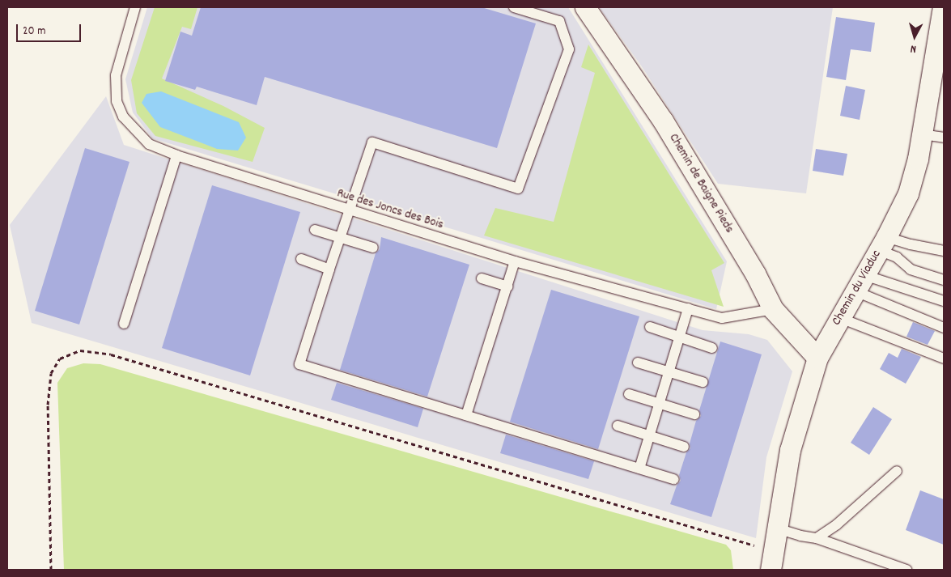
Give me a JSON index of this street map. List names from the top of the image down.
{
  "streets": {
    "street": ["Chemin de Baigne Pieds", "Chemin du Viaduc"],
    "lane": ["Rue des Joncs des Bois"]
  },
  "crossings": [
    ["Chemin de Baigne Pieds", "Rue des Joncs des Bois"],
    ["Chemin de Baigne Pieds", "Chemin du Viaduc"]
  ],
  "scale_bar": "20 m",
  "north": "bottom"
}
